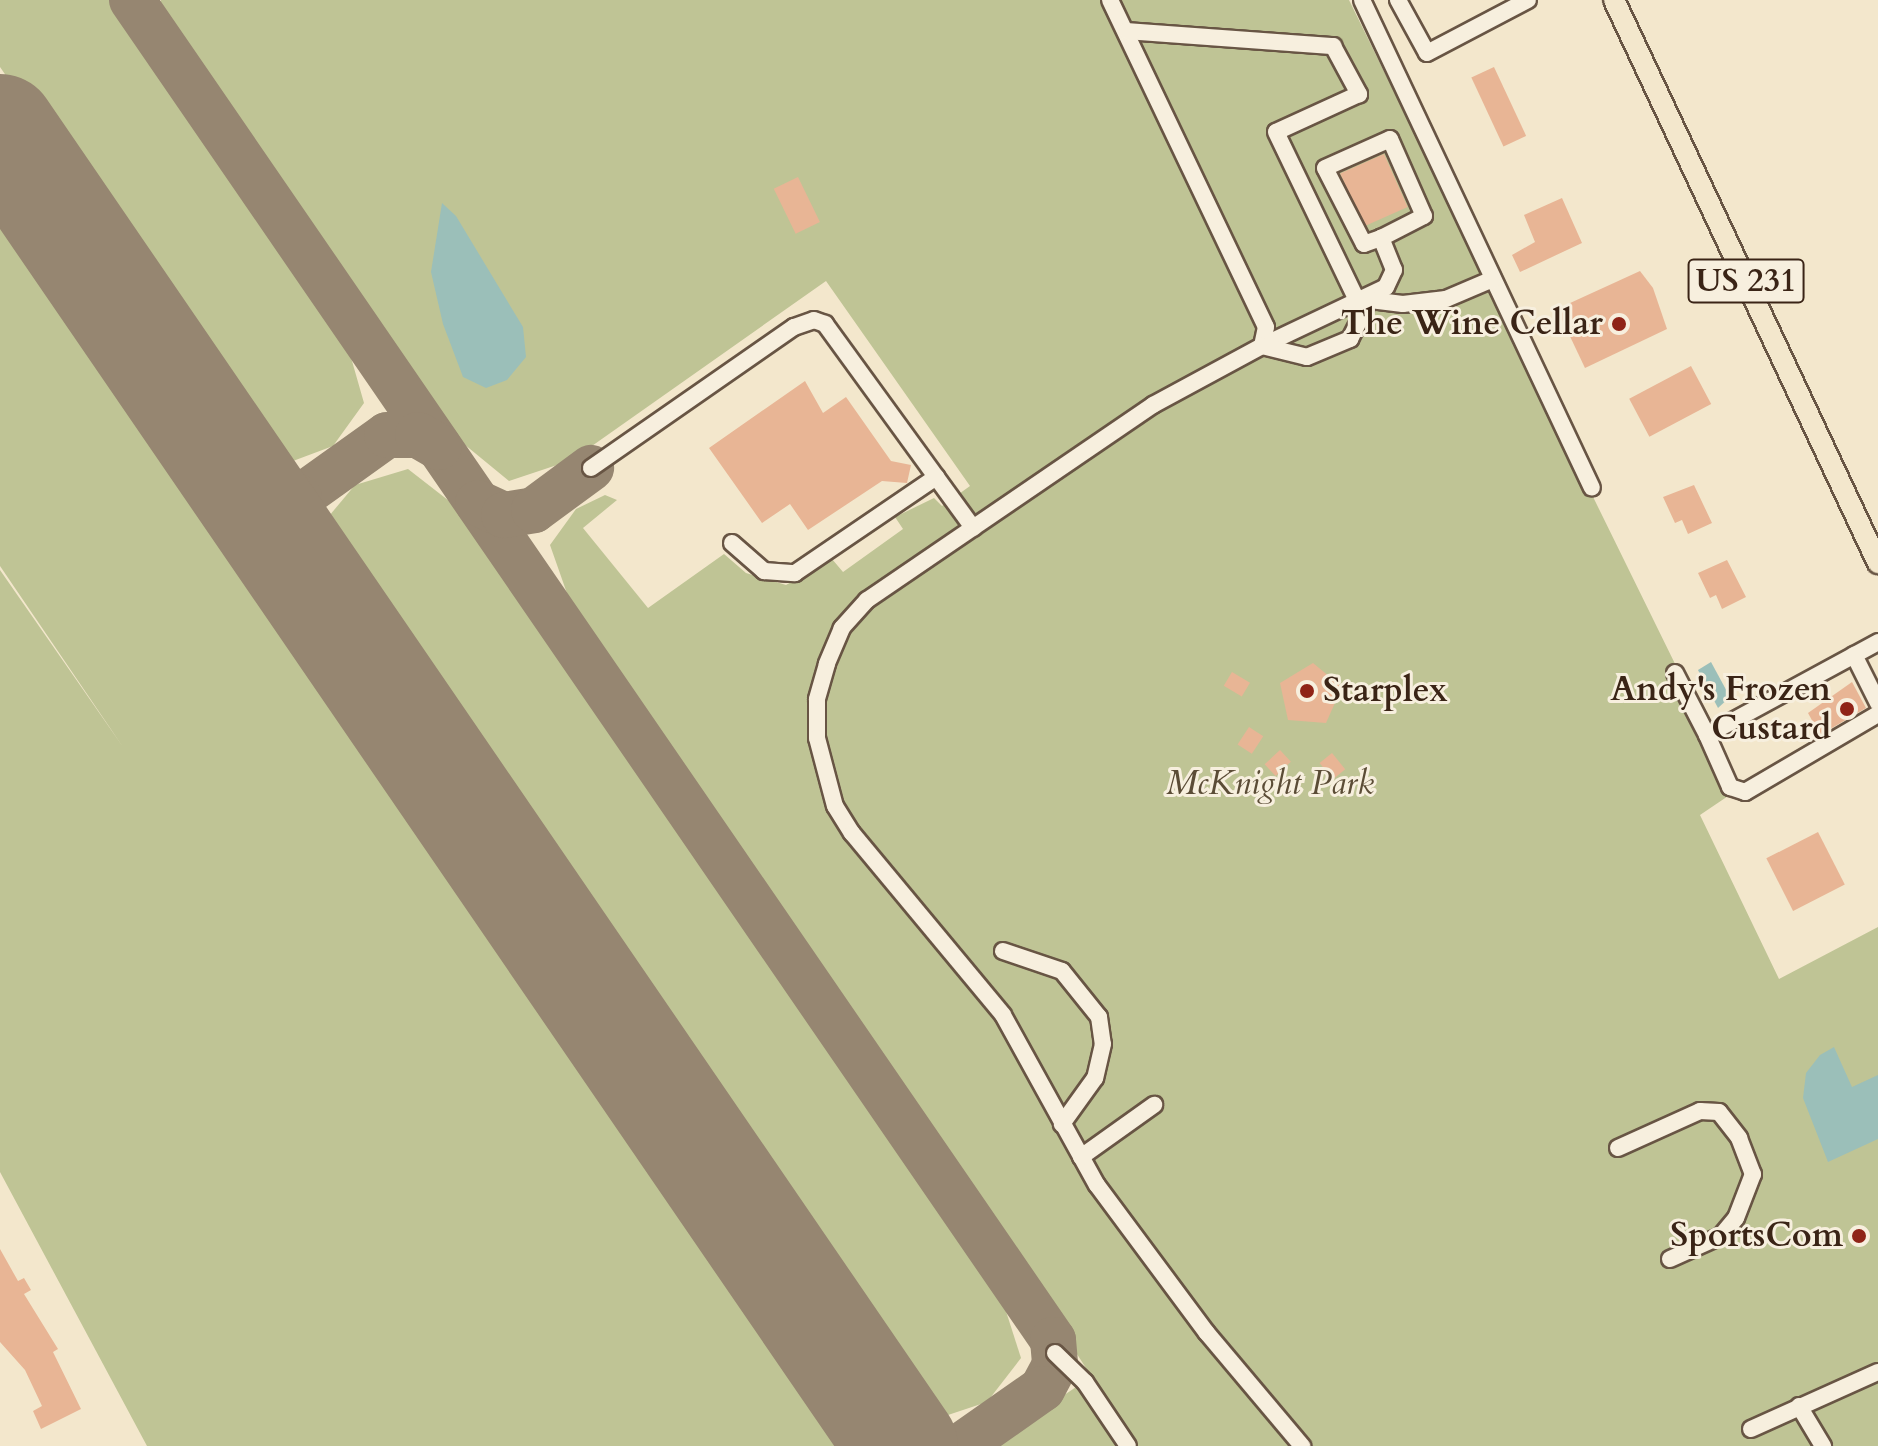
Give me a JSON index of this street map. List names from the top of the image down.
{
  "streets": {
    "main road": ["US 231"]
  },
  "parks": ["McKnight Park"],
  "places": [
    "The Wine Cellar",
    "Starplex",
    "Andy's Frozen Custard",
    "SportsCom"
  ]
}
